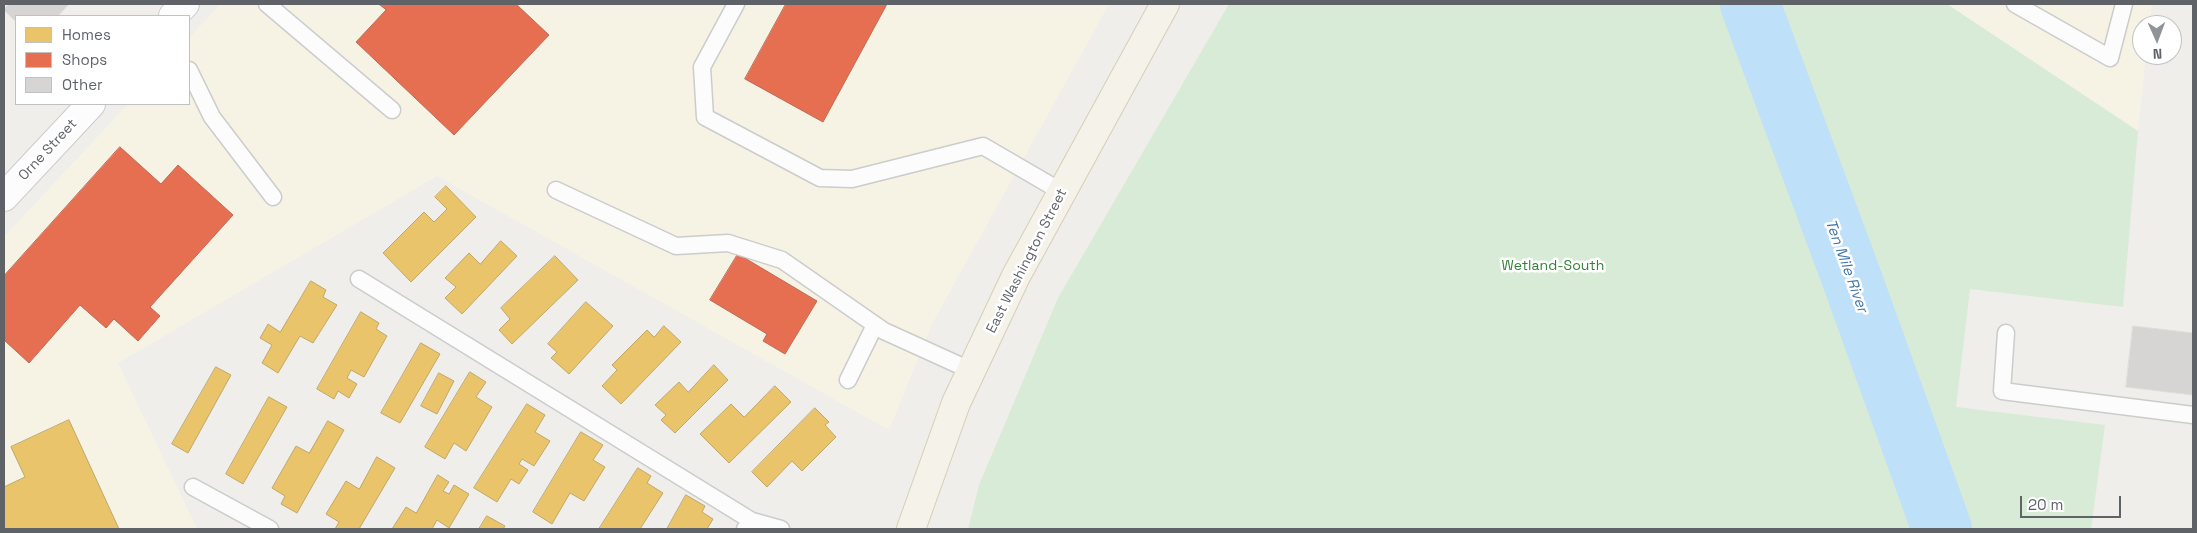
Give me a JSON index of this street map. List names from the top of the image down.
{
  "streets": {
    "main road": ["East Washington Street"],
    "street": ["Orne Street"]
  },
  "water": ["Ten Mile River"],
  "parks": ["Wetland-South"],
  "legend": ["Homes", "Shops", "Other"],
  "scale_bar": "20 m",
  "north": "bottom"
}
